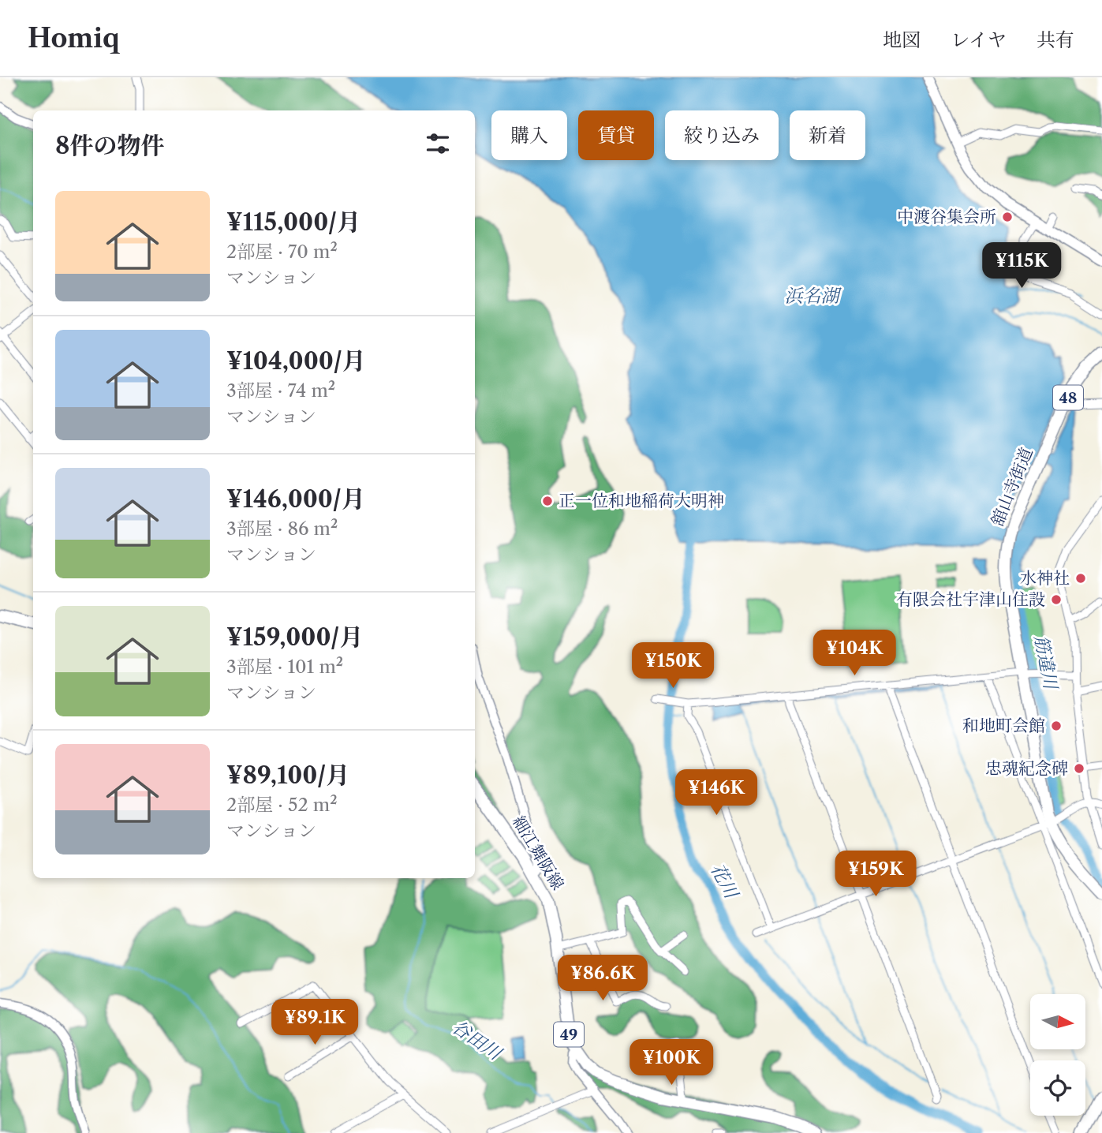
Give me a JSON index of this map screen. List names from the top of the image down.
{
  "streets": {
    "main road": [
      "48",
      "舘山寺街道",
      "細江舞阪線",
      "49"
    ]
  },
  "water": [
    "浜名湖",
    "筋違川",
    "花川",
    "谷田川"
  ],
  "places": [
    "中渡谷集会所",
    "正一位和地稲荷大明神",
    "水神社",
    "有限会社宇津山住設",
    "和地町会館",
    "忠魂紀念碑"
  ],
  "north": "right",
  "page": {
    "header": "Homiq",
    "nav": ["地図", "レイヤ", "共有"],
    "chip": [
      "購入",
      "賃貸",
      "絞り込み",
      "新着"
    ],
    "heading": "8件の物件",
    "list": [
      {
        "name": "¥115,000/月",
        "note": "2部屋 · 70 m² · マンション"
      },
      {
        "name": "¥104,000/月",
        "note": "3部屋 · 74 m² · マンション"
      },
      {
        "name": "¥146,000/月",
        "note": "3部屋 · 86 m² · マンション"
      },
      {
        "name": "¥159,000/月",
        "note": "3部屋 · 101 m² · マンション"
      },
      {
        "name": "¥89,100/月",
        "note": "2部屋 · 52 m² · マンション"
      }
    ],
    "price": [
      "¥115K",
      "¥104K",
      "¥150K",
      "¥146K",
      "¥159K",
      "¥86.6K",
      "¥89.1K",
      "¥100K"
    ]
  }
}
